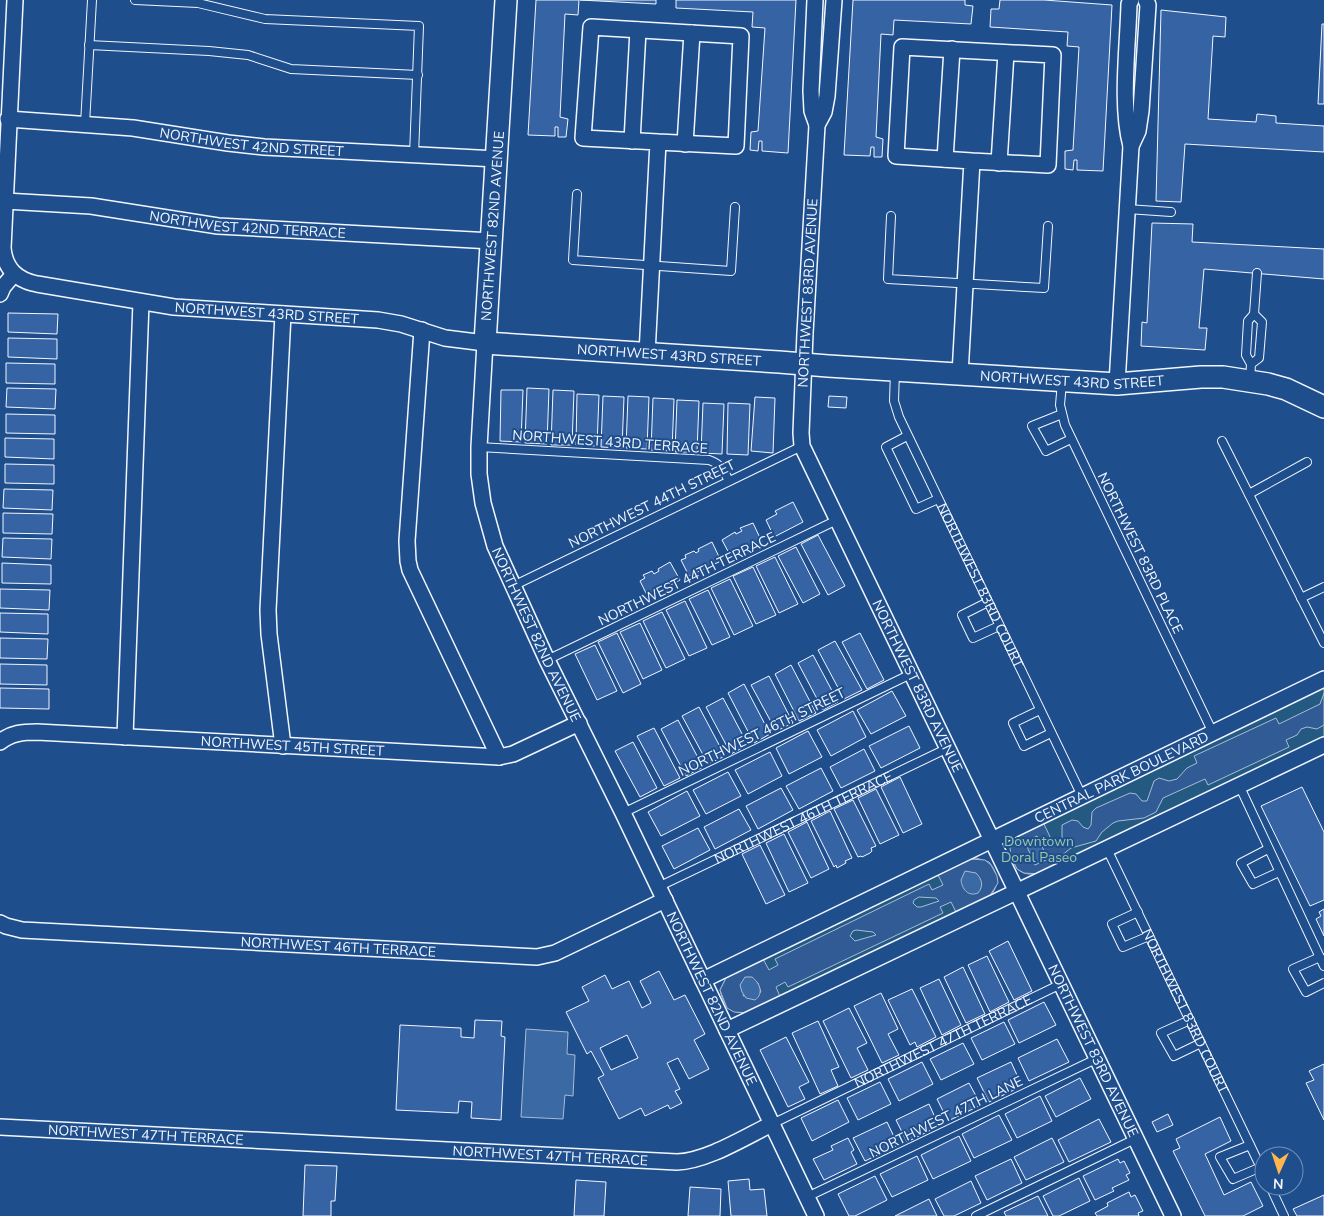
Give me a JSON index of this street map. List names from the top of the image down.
{
  "streets": {
    "street": [
      "NORTHWEST 42ND STREET",
      "NORTHWEST 42ND TERRACE",
      "NORTHWEST 82ND AVENUE",
      "NORTHWEST 83RD AVENUE",
      "NORTHWEST 43RD STREET",
      "NORTHWEST 45TH STREET",
      "CENTRAL PARK BOULEVARD",
      "NORTHWEST 46TH TERRACE",
      "NORTHWEST 47TH TERRACE"
    ],
    "lane": [
      "NORTHWEST 43RD TERRACE",
      "NORTHWEST 44TH STREET",
      "NORTHWEST 83RD PLACE",
      "NORTHWEST 44TH TERRACE",
      "NORTHWEST 83RD COURT",
      "NORTHWEST 46TH STREET",
      "NORTHWEST 47TH LANE"
    ]
  },
  "crossings": [
    ["NORTHWEST 42ND STREET", "NORTHWEST 82ND AVENUE"],
    ["NORTHWEST 42ND TERRACE", "NORTHWEST 82ND AVENUE"],
    ["NORTHWEST 82ND AVENUE", "NORTHWEST 43RD STREET"],
    ["NORTHWEST 82ND AVENUE", "NORTHWEST 43RD TERRACE"],
    ["NORTHWEST 82ND AVENUE", "NORTHWEST 44TH STREET"],
    ["NORTHWEST 82ND AVENUE", "NORTHWEST 44TH TERRACE"],
    ["NORTHWEST 82ND AVENUE", "NORTHWEST 46TH STREET"],
    ["NORTHWEST 82ND AVENUE", "NORTHWEST 45TH STREET"],
    ["NORTHWEST 82ND AVENUE", "CENTRAL PARK BOULEVARD"],
    ["NORTHWEST 82ND AVENUE", "NORTHWEST 46TH TERRACE"],
    ["NORTHWEST 82ND AVENUE", "NORTHWEST 47TH TERRACE"],
    ["NORTHWEST 82ND AVENUE", "NORTHWEST 47TH LANE"],
    ["NORTHWEST 83RD AVENUE", "NORTHWEST 43RD STREET"],
    ["NORTHWEST 83RD AVENUE", "NORTHWEST 44TH STREET"],
    ["NORTHWEST 83RD AVENUE", "NORTHWEST 44TH TERRACE"],
    ["NORTHWEST 83RD AVENUE", "NORTHWEST 46TH STREET"],
    ["NORTHWEST 83RD AVENUE", "CENTRAL PARK BOULEVARD"],
    ["NORTHWEST 83RD AVENUE", "NORTHWEST 46TH TERRACE"],
    ["NORTHWEST 83RD AVENUE", "NORTHWEST 47TH TERRACE"],
    ["NORTHWEST 83RD AVENUE", "NORTHWEST 47TH LANE"],
    ["NORTHWEST 43RD STREET", "NORTHWEST 83RD PLACE"],
    ["NORTHWEST 43RD STREET", "NORTHWEST 83RD COURT"],
    ["NORTHWEST 43RD TERRACE", "NORTHWEST 44TH STREET"],
    ["NORTHWEST 83RD PLACE", "CENTRAL PARK BOULEVARD"],
    ["NORTHWEST 83RD COURT", "CENTRAL PARK BOULEVARD"]
  ],
  "parks": ["Downtown Doral Paseo"],
  "north": "bottom"
}
